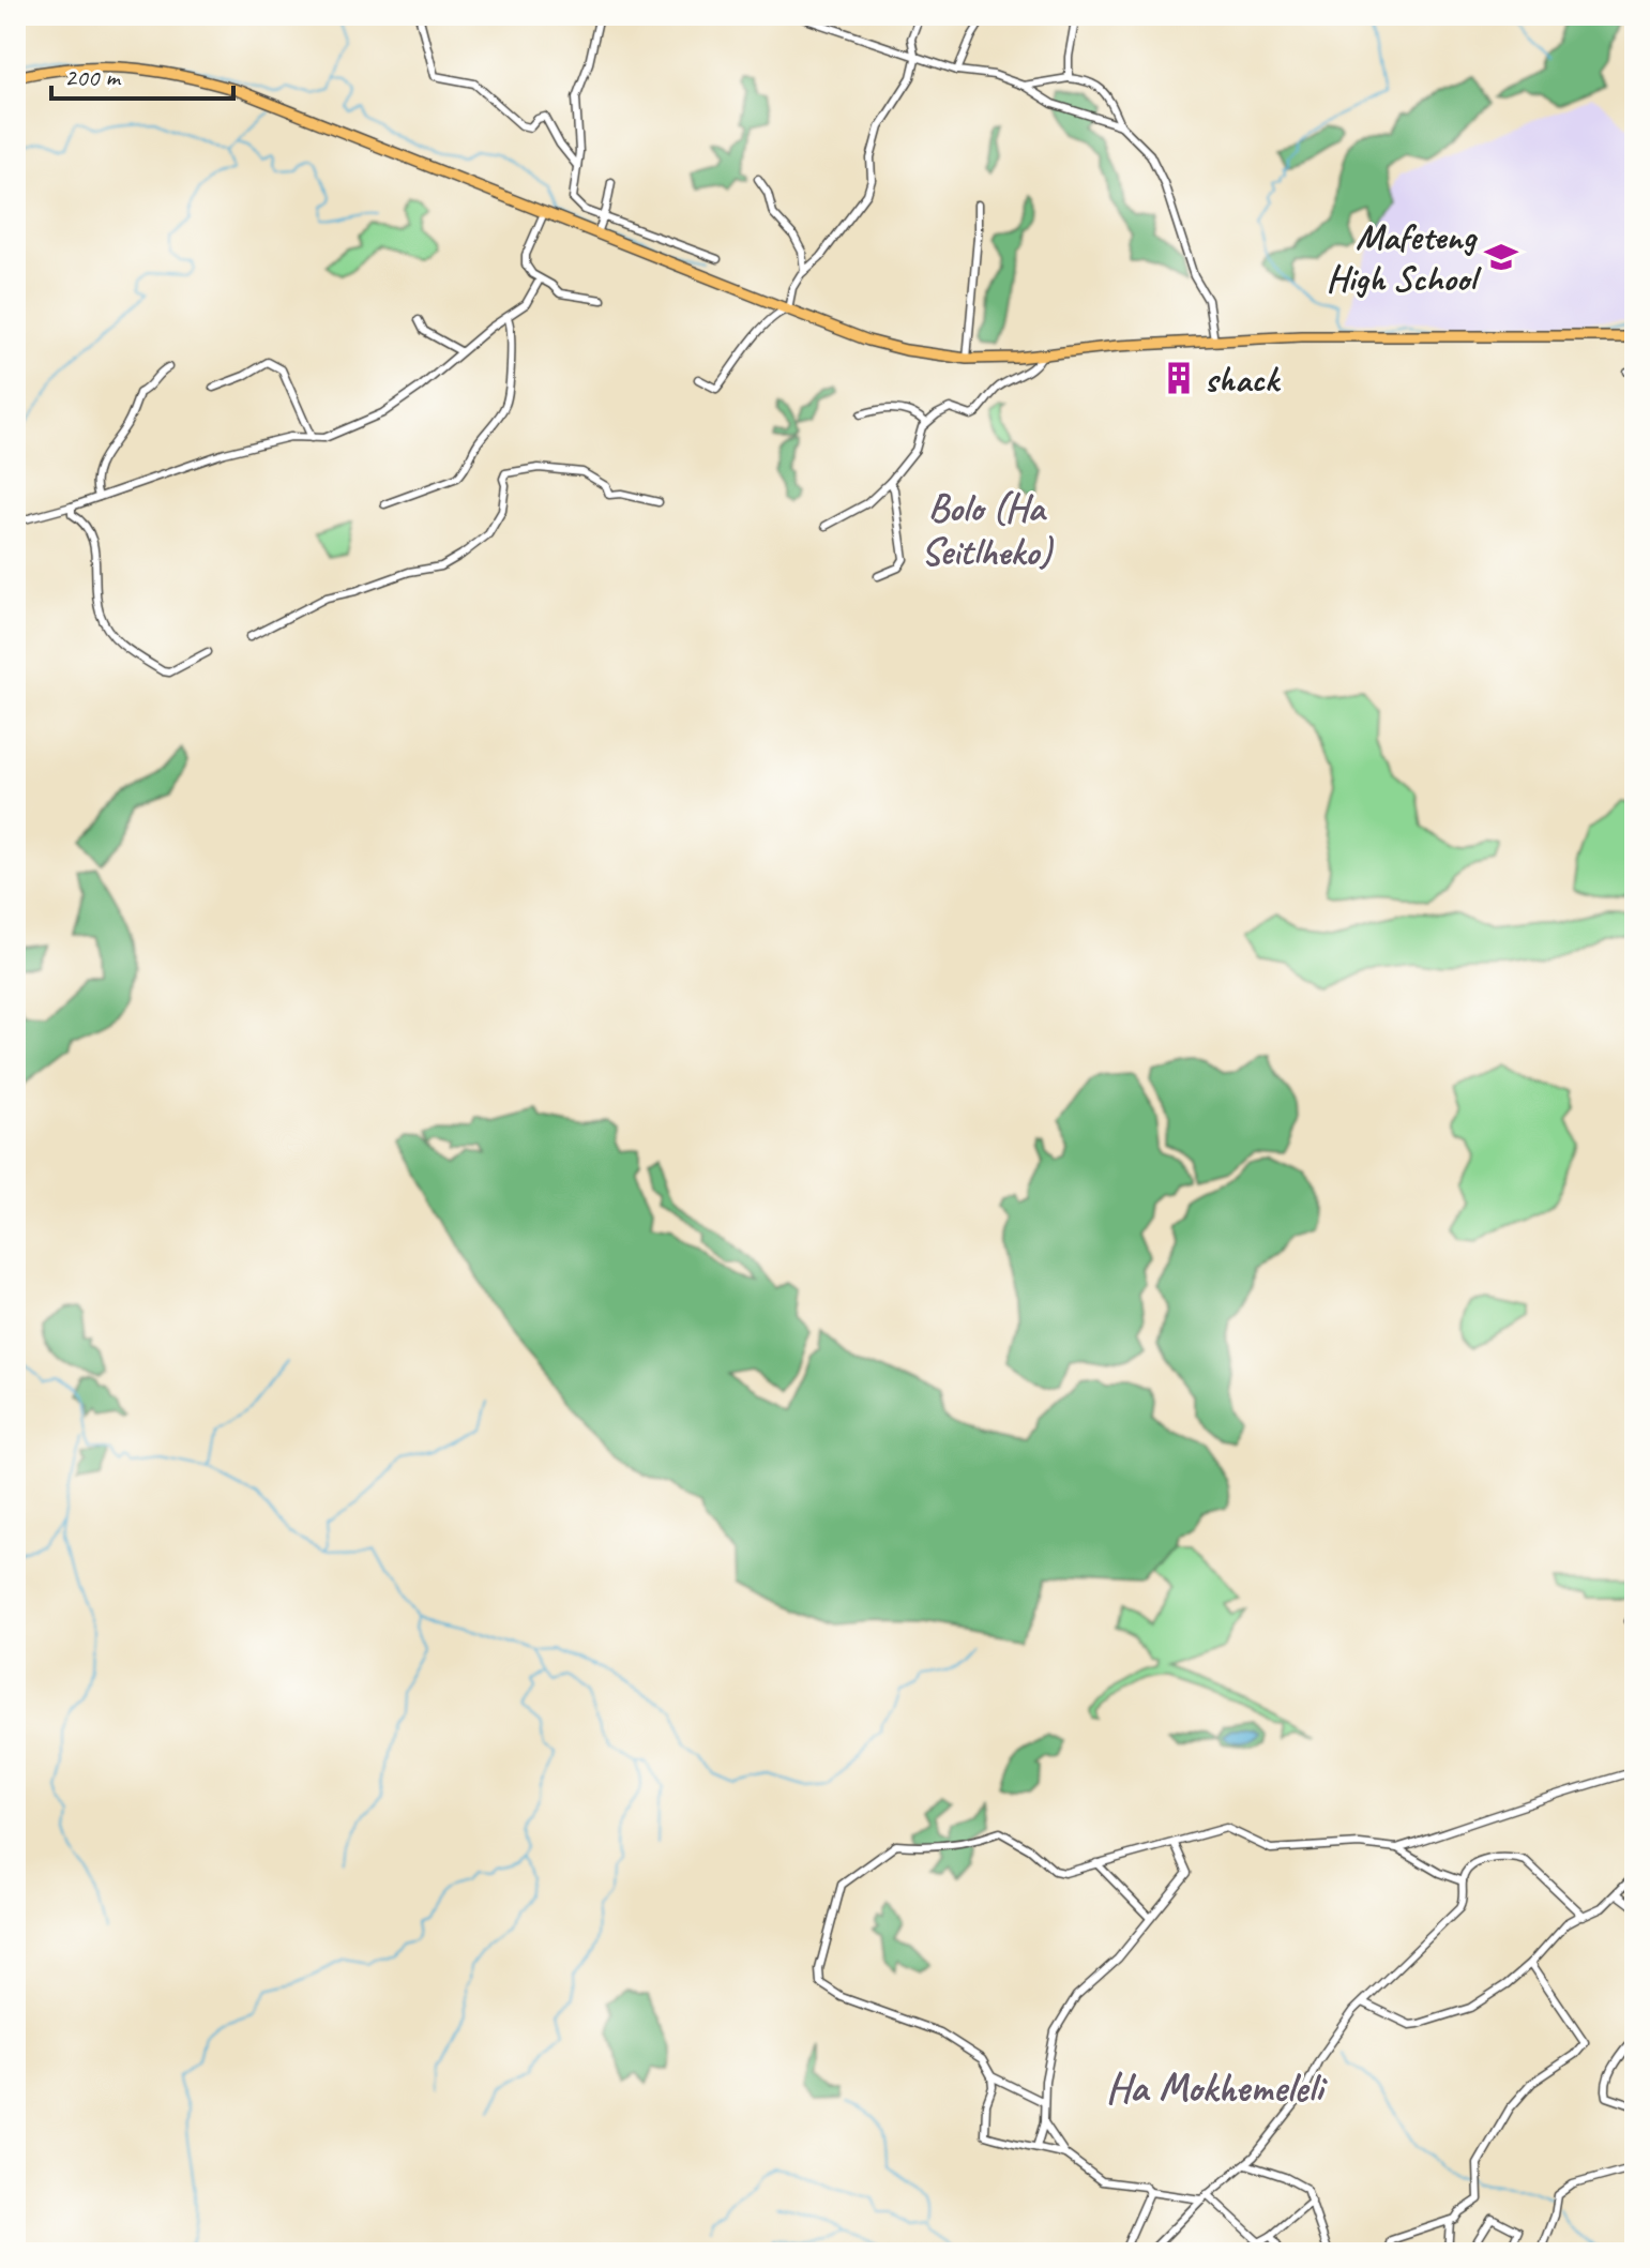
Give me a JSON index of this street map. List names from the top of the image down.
{
  "districts": ["Bolo (Ha Seitlheko)", "Ha Mokhemeleli"],
  "places": {
    "school or university": ["Mafeteng High School"],
    "building": ["shack"]
  },
  "scale_bar": "200 m"
}
